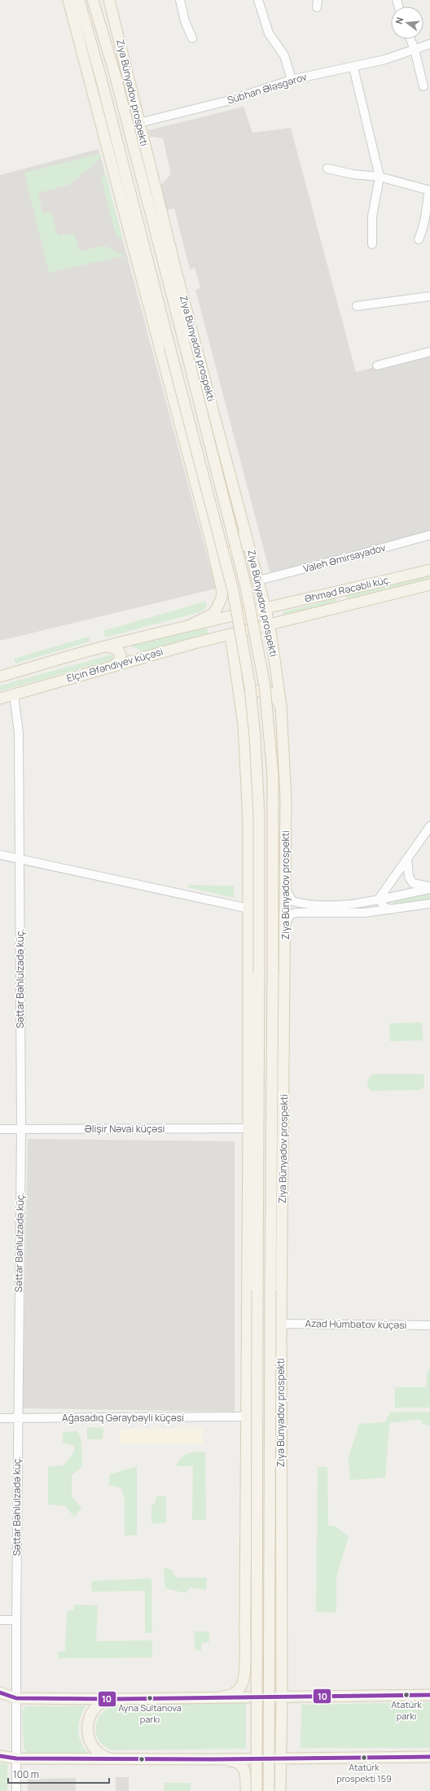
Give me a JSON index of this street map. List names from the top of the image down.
{
  "streets": {
    "main road": ["Ziya Bünyadov prospekti", "Əhməd Rəcəbli küç.", "Elçin Əfəndiyev küçəsi"],
    "street": [
      "Sübhan Ələsgərov",
      "Valeh Əmirsayadov",
      "Səttar Bəhlulzadə küç.",
      "Əlişir Nəvai küçəsi",
      "Azad Hümbətov küçəsi",
      "Ağasadıq Gəraybəyli küçəsi"
    ]
  },
  "crossings": [
    ["Sübhan Ələsgərov", "Ziya Bünyadov prospekti"],
    ["Ziya Bünyadov prospekti", "Valeh Əmirsayadov"],
    ["Ziya Bünyadov prospekti", "Əhməd Rəcəbli küç."],
    ["Ziya Bünyadov prospekti", "Azad Hümbətov küçəsi"],
    ["Əhməd Rəcəbli küç.", "Elçin Əfəndiyev küçəsi"],
    ["Elçin Əfəndiyev küçəsi", "Səttar Bəhlulzadə küç."],
    ["Səttar Bəhlulzadə küç.", "Əlişir Nəvai küçəsi"],
    ["Səttar Bəhlulzadə küç.", "Ağasadıq Gəraybəyli küçəsi"]
  ],
  "places": ["Atatürk parkı", "Ayna Sultanova parkı", "Atatürk prospekti 159"],
  "lines": ["transit line 10"],
  "scale_bar": "100 m",
  "north": "left"
}
